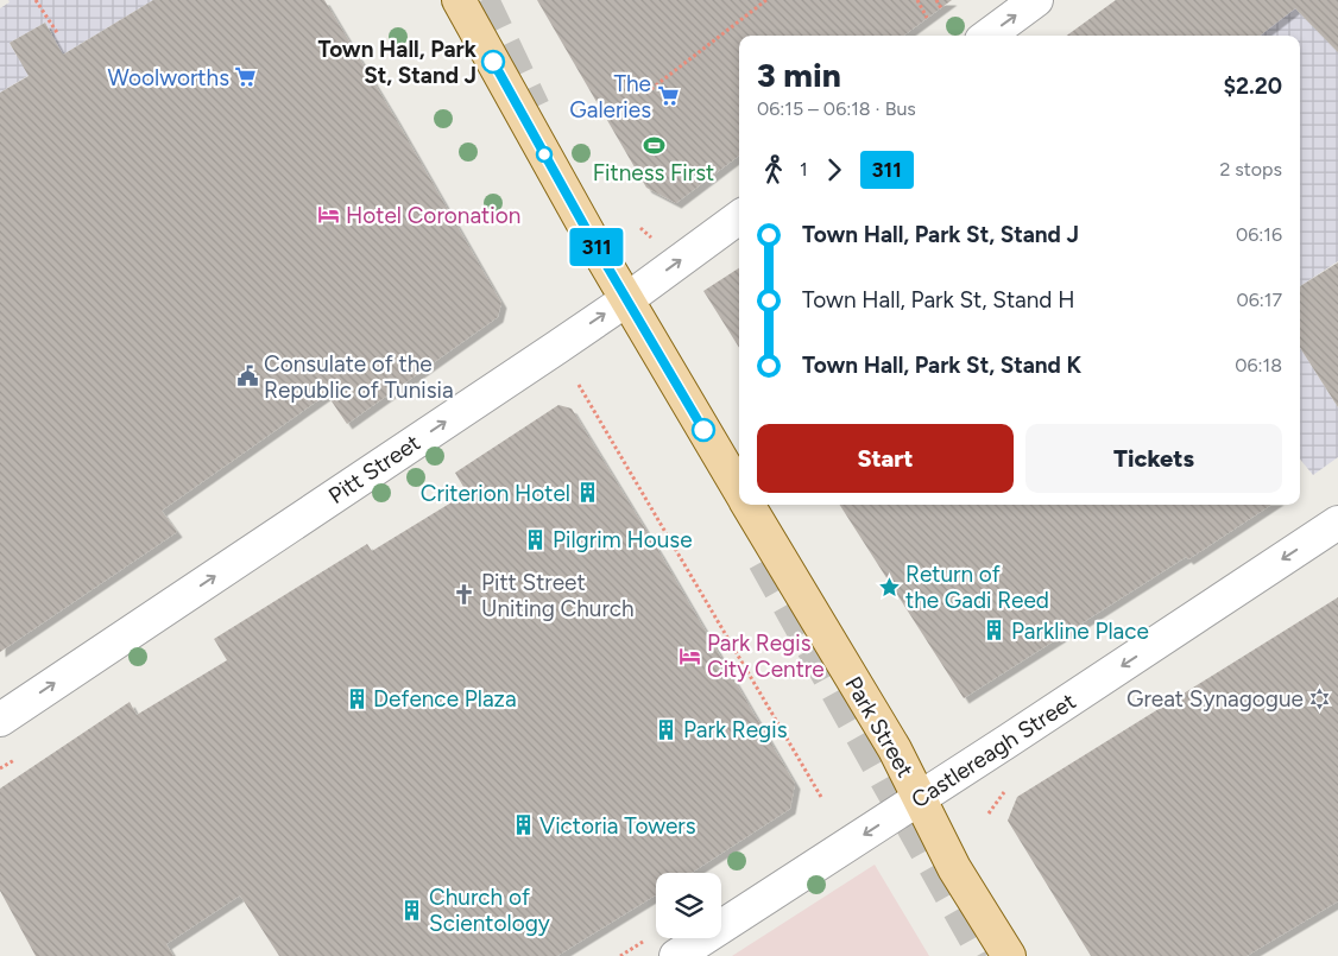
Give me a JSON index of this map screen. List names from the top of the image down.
{
  "streets": {
    "main road": ["Park Street"],
    "street": ["Pitt Street", "Castlereagh Street"]
  },
  "crossings": [
    ["Pitt Street", "Park Street"],
    ["Park Street", "Castlereagh Street"]
  ],
  "one_way": ["Pitt Street", "Castlereagh Street"],
  "places": {
    "other": ["Town Hall, Park St, Stand J"],
    "supermarket": ["Woolworths", "The Galeries"],
    "sports": ["Fitness First"],
    "hotel": ["Hotel Coronation", "Park Regis City Centre"],
    "public building": ["Consulate of the Republic of Tunisia"],
    "building": [
      "Criterion Hotel",
      "Pilgrim House",
      "Parkline Place",
      "Defence Plaza",
      "Park Regis",
      "Victoria Towers",
      "Church of Scientology"
    ],
    "place": ["Return of the Gadi Reed"],
    "church": ["Pitt Street Uniting Church"],
    "synagogue": ["Great Synagogue"]
  },
  "lines": ["bus line 311"],
  "page": {
    "on_map": "311",
    "heading": ["3 min", "06:15 – 06:18 · Bus", "$2.20"],
    "legs": ["1", "311", "2 stops"],
    "list": [
      {
        "name": "Town Hall, Park St, Stand J",
        "value": "06:16"
      },
      {
        "name": "Town Hall, Park St, Stand H",
        "value": "06:17"
      },
      {
        "name": "Town Hall, Park St, Stand K",
        "value": "06:18"
      }
    ],
    "buttons": ["Start", "Tickets"]
  }
}
